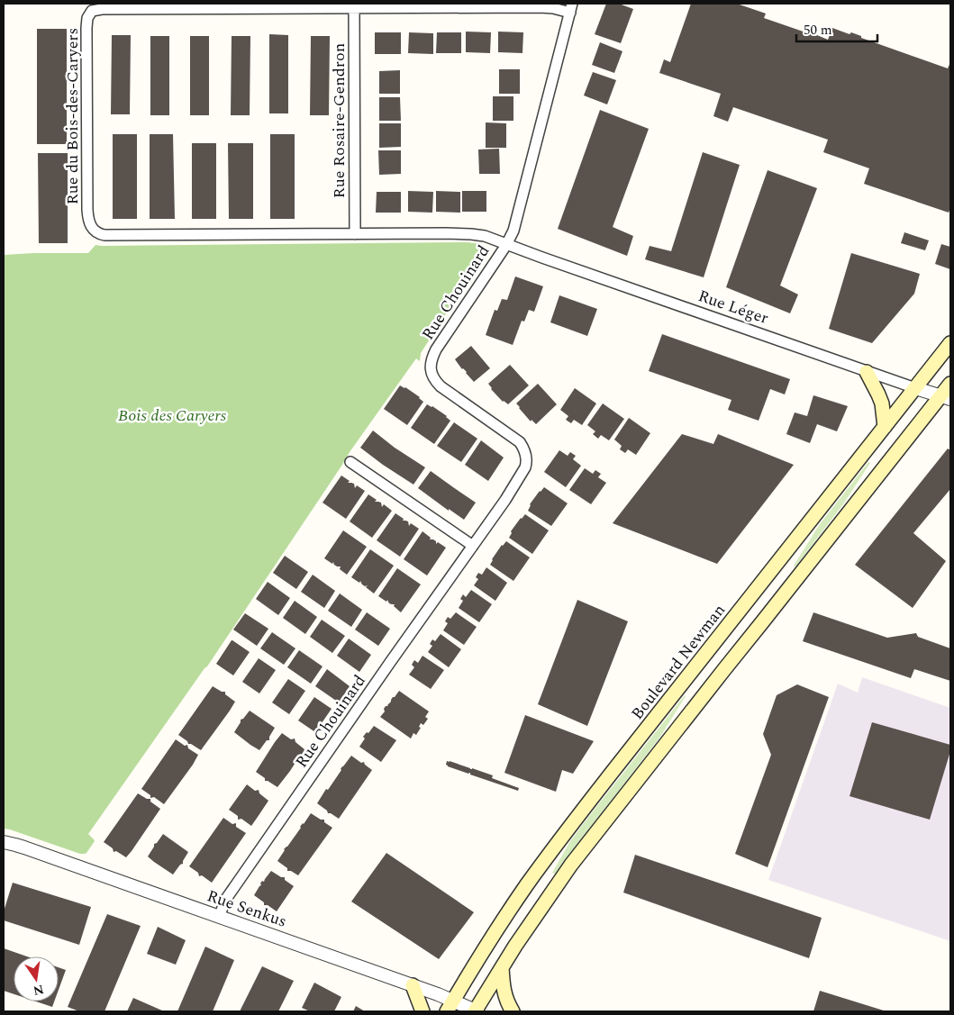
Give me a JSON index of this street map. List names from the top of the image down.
{
  "streets": {
    "main road": ["Boulevard Newman"],
    "street": [
      "Rue du Bois-des-Caryers",
      "Rue Rosaire-Gendron",
      "Rue Chouinard",
      "Rue Léger",
      "Rue Senkus"
    ]
  },
  "crossings": [
    ["Rue du Bois-des-Caryers", "Rue Rosaire-Gendron"],
    ["Rue du Bois-des-Caryers", "Rue Chouinard"],
    ["Rue du Bois-des-Caryers", "Rue Léger"],
    ["Rue Chouinard", "Rue Léger"],
    ["Rue Chouinard", "Rue Senkus"],
    ["Rue Léger", "Boulevard Newman"],
    ["Boulevard Newman", "Rue Senkus"]
  ],
  "parks": ["Bois des Caryers"],
  "scale_bar": "50 m",
  "north": "bottom"
}
